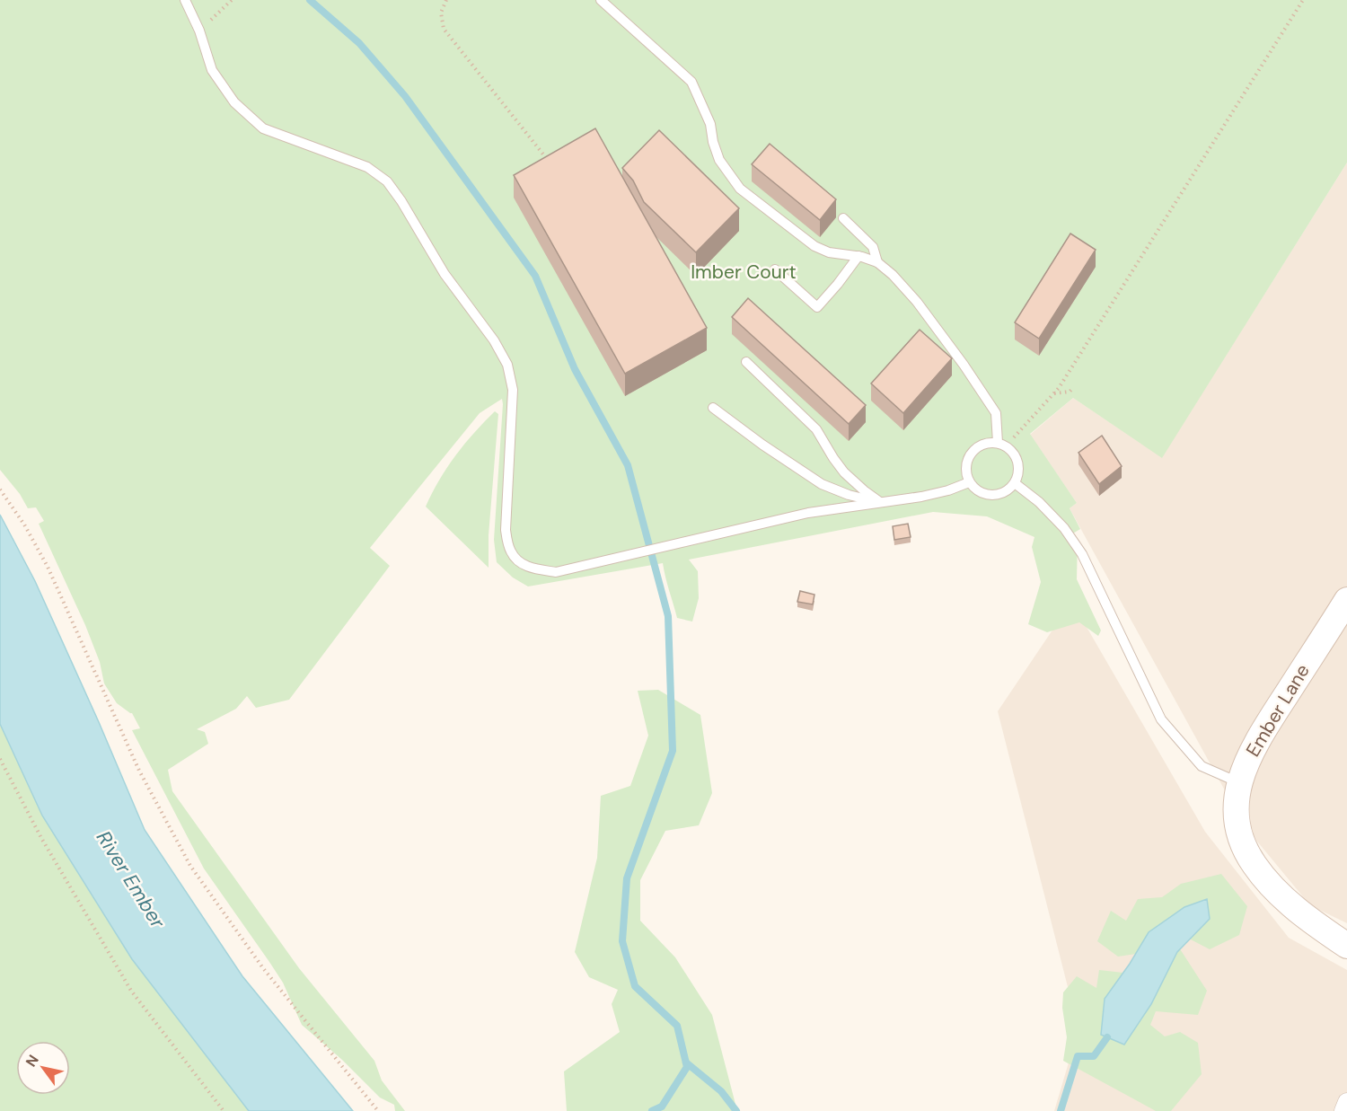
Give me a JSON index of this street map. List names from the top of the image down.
{
  "streets": {
    "main road": ["Ember Lane"]
  },
  "water": ["River Ember"],
  "parks": ["Imber Court"],
  "north": "top left"
}
